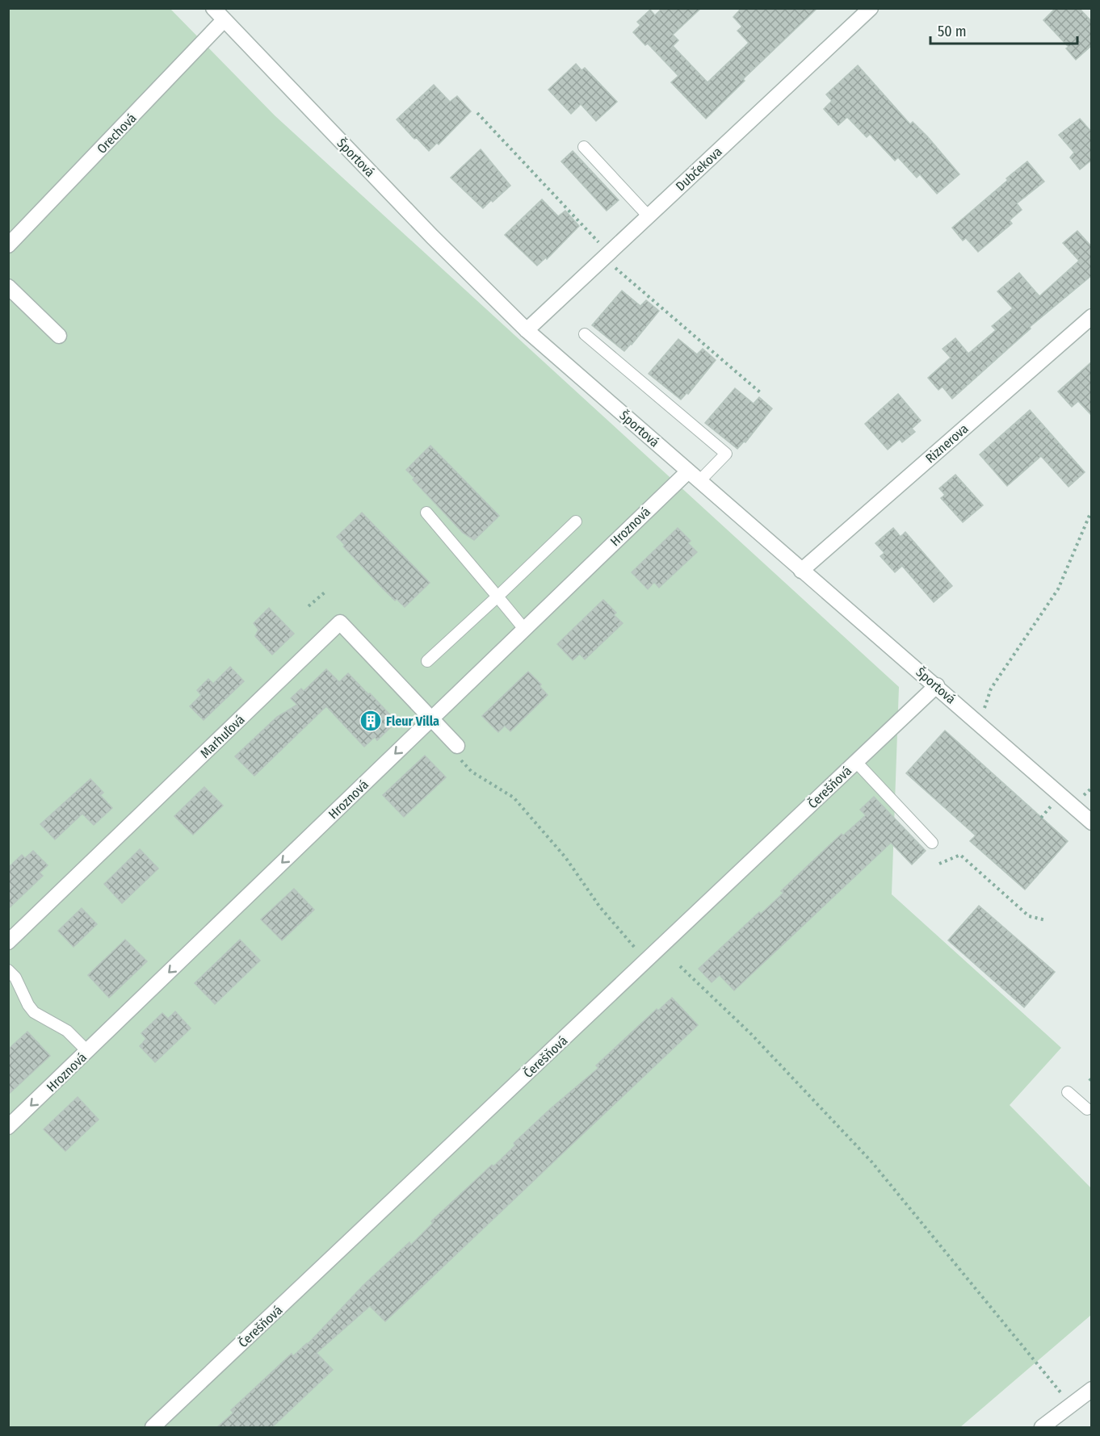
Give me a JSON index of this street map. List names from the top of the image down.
{
  "streets": {
    "street": [
      "Orechová",
      "Športová",
      "Dubčekova",
      "Riznerova",
      "Hroznová",
      "Marhuľová",
      "Čerešňová"
    ]
  },
  "crossings": [
    ["Orechová", "Športová"],
    ["Športová", "Dubčekova"],
    ["Športová", "Riznerova"],
    ["Športová", "Hroznová"],
    ["Športová", "Čerešňová"],
    ["Hroznová", "Marhuľová"]
  ],
  "one_way": ["Hroznová"],
  "places": {
    "building": ["Fleur Villa"]
  },
  "scale_bar": "50 m"
}
